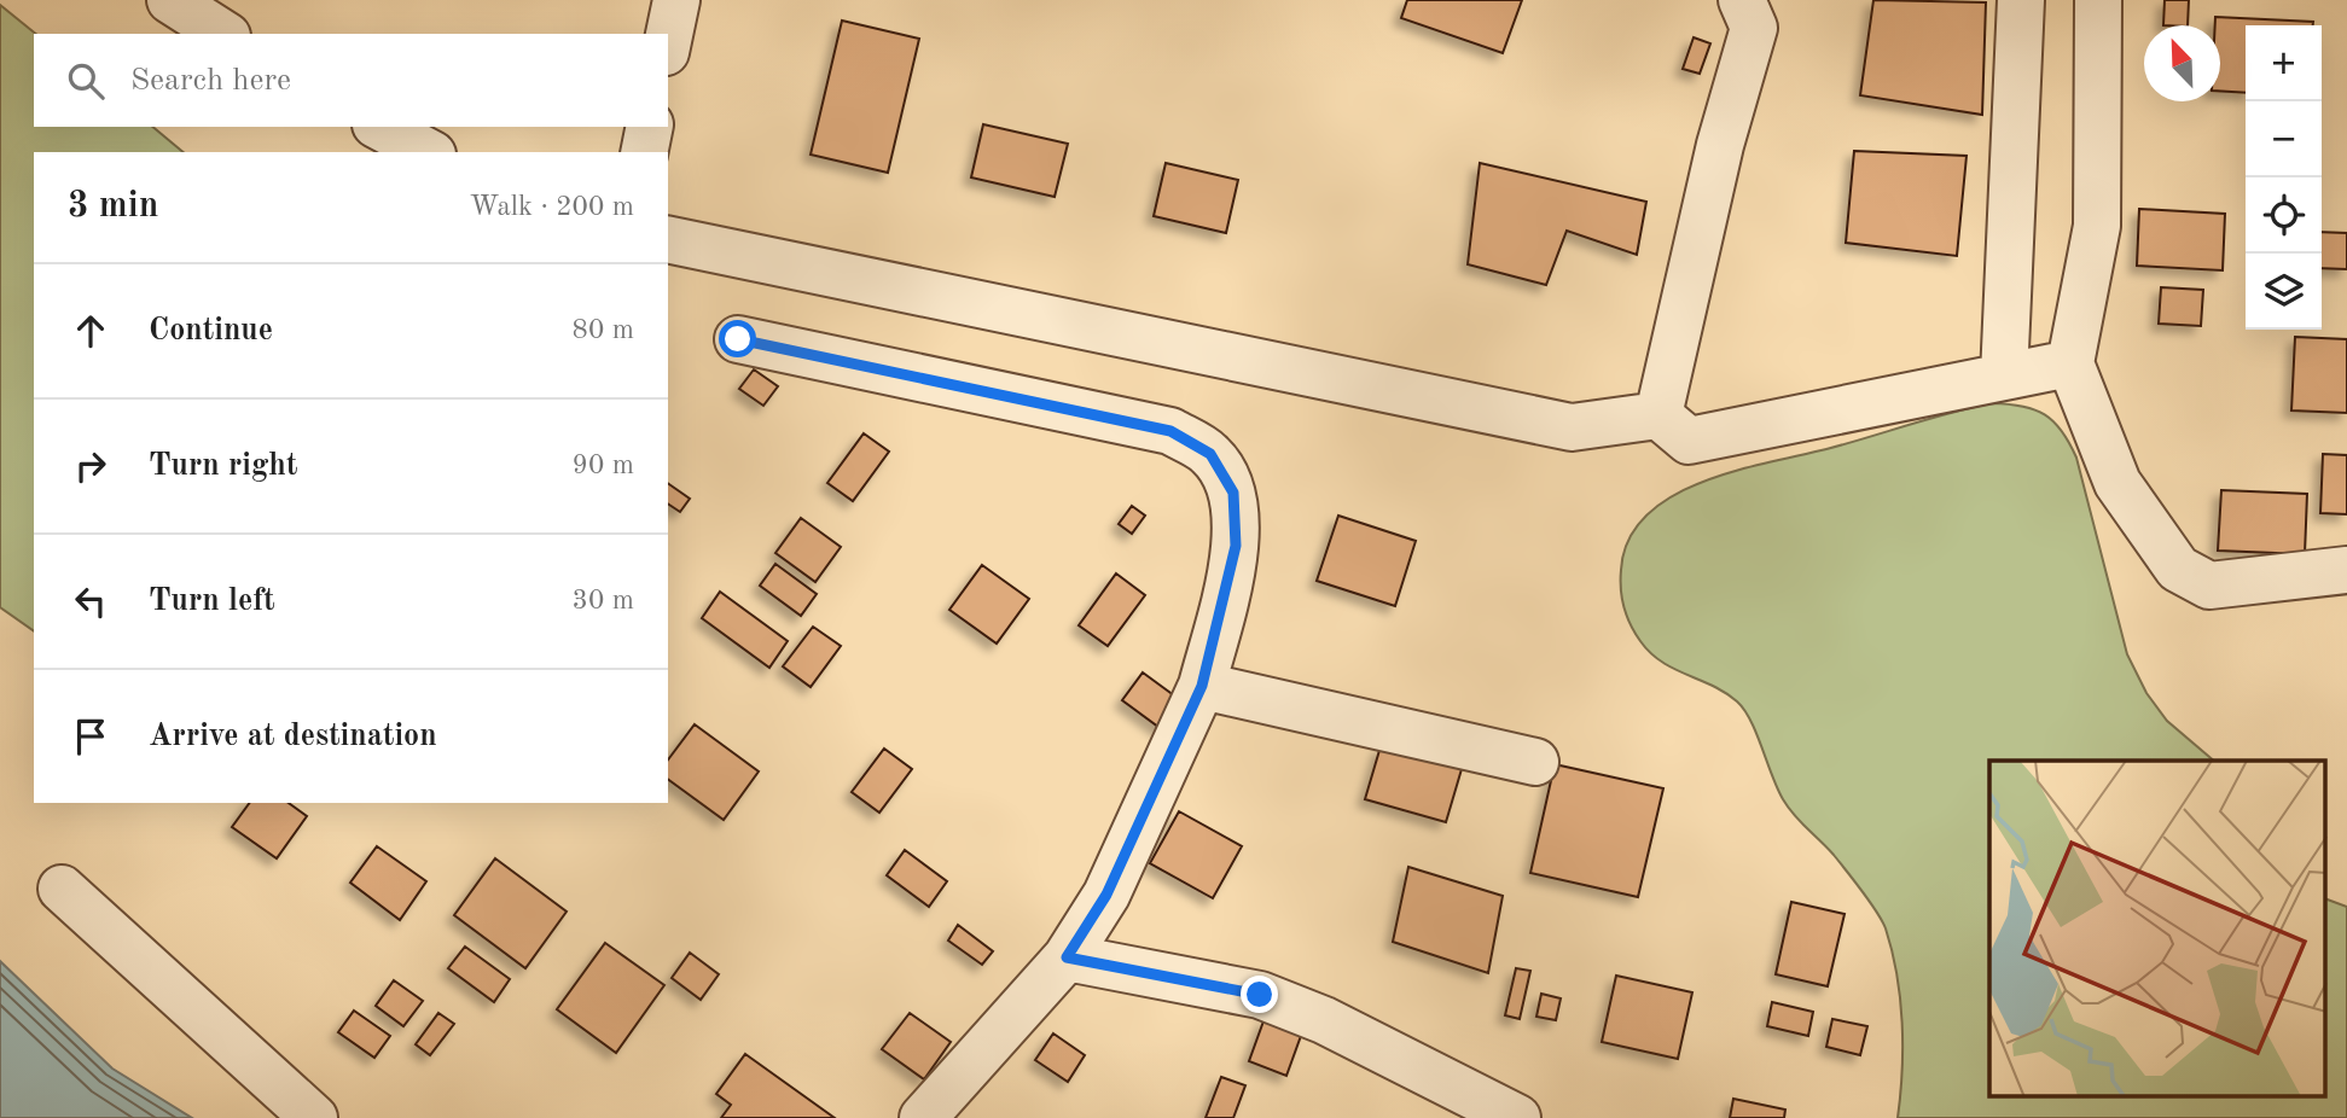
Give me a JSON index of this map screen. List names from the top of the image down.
{
  "north": "top left",
  "page": {
    "map_buttons": ["+", "−"],
    "search": "Search here",
    "heading": ["3 min", "Walk · 200 m"],
    "list": [
      ["Continue", "80 m"],
      ["Turn right", "90 m"],
      ["Turn left", "30 m"],
      "Arrive at destination"
    ]
  }
}
